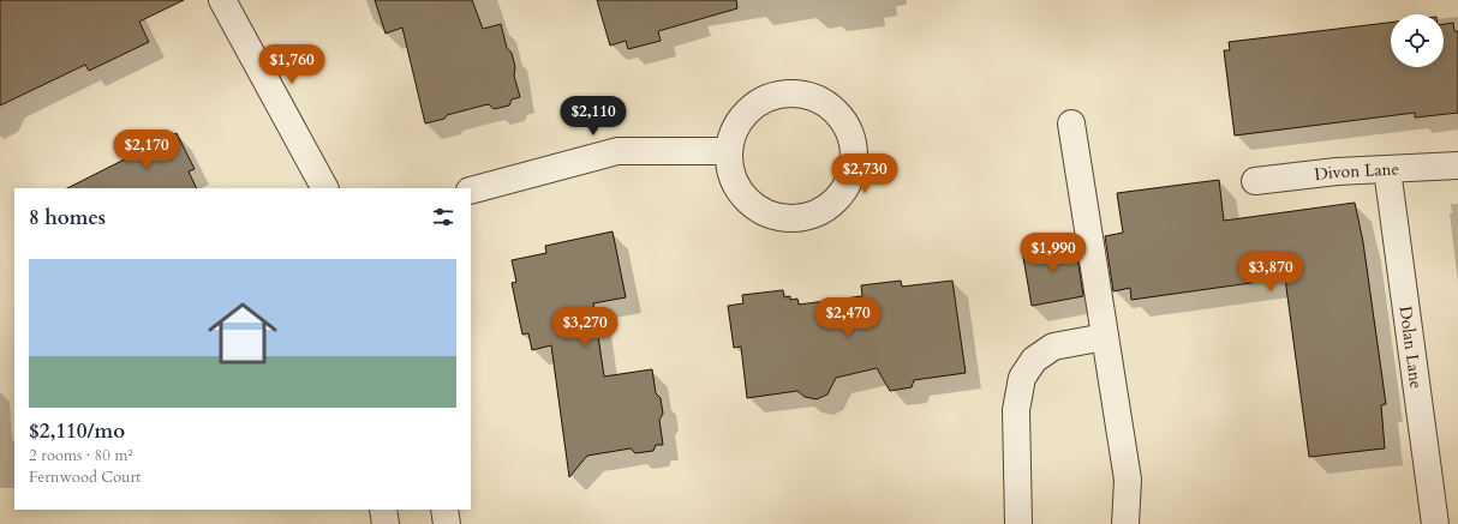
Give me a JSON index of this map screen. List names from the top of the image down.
{
  "streets": {
    "street": ["Divon Lane", "Dolan Lane"]
  },
  "crossings": [
    ["Divon Lane", "Dolan Lane"]
  ],
  "page": {
    "price": [
      "$1,760",
      "$2,110",
      "$2,170",
      "$2,730",
      "$1,990",
      "$3,870",
      "$2,470",
      "$3,270"
    ],
    "heading": "8 homes",
    "list": [
      {
        "name": "$2,110/mo",
        "note": "2 rooms · 80 m² · Fernwood Court"
      }
    ]
  }
}
